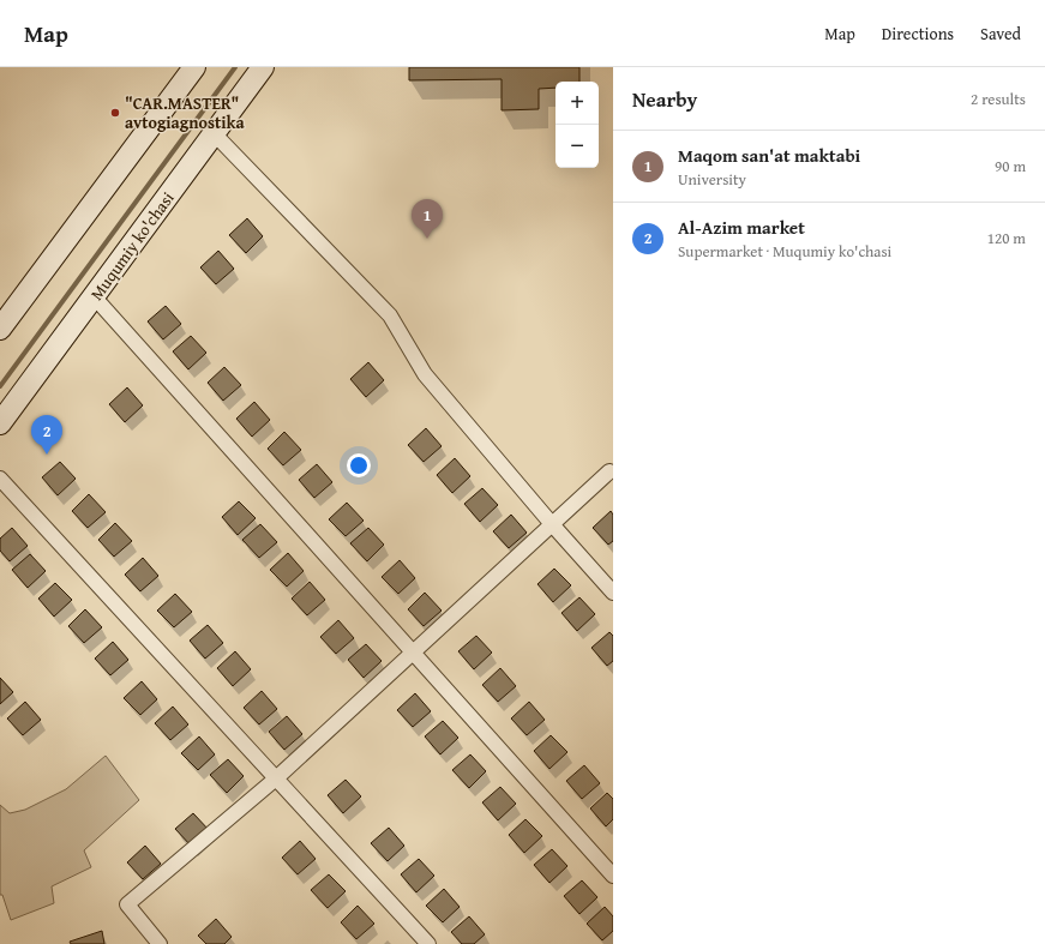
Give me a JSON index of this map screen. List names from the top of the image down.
{
  "streets": {
    "main road": ["Muqumiy ko'chasi"]
  },
  "places": ["\"CAR.MASTER\" avtogiagnostika"],
  "page": {
    "header": "Map",
    "nav": ["Map", "Directions", "Saved"],
    "heading": ["Nearby", "2 results"],
    "map_buttons": ["+", "−"],
    "list": [
      {
        "mark": "1",
        "name": "Maqom san'at maktabi",
        "note": "University",
        "value": "90 m"
      },
      {
        "mark": "2",
        "name": "Al-Azim market",
        "note": "Supermarket · Muqumiy ko'chasi",
        "value": "120 m"
      }
    ],
    "pins": ["1", "2"]
  }
}
